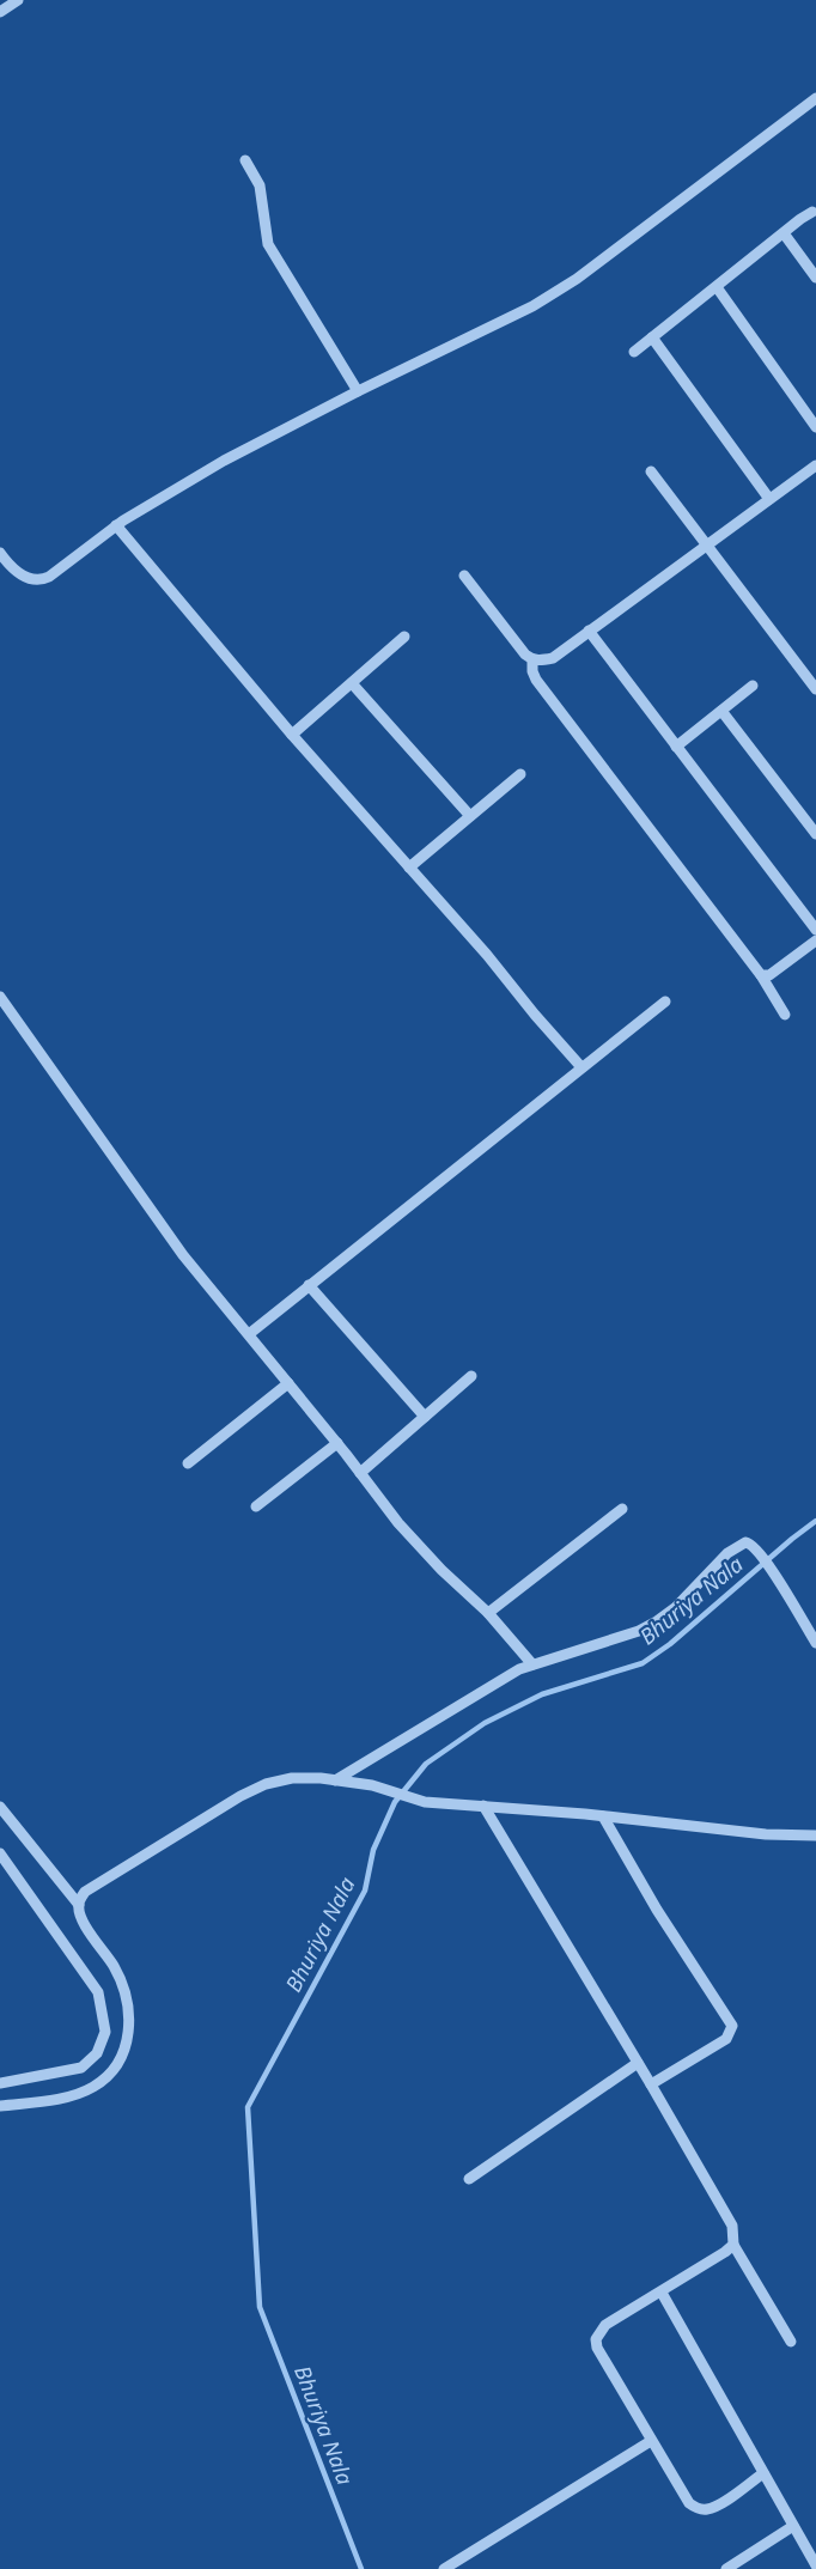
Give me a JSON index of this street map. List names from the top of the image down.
{
  "water": ["Bhuriya Nala"]
}
